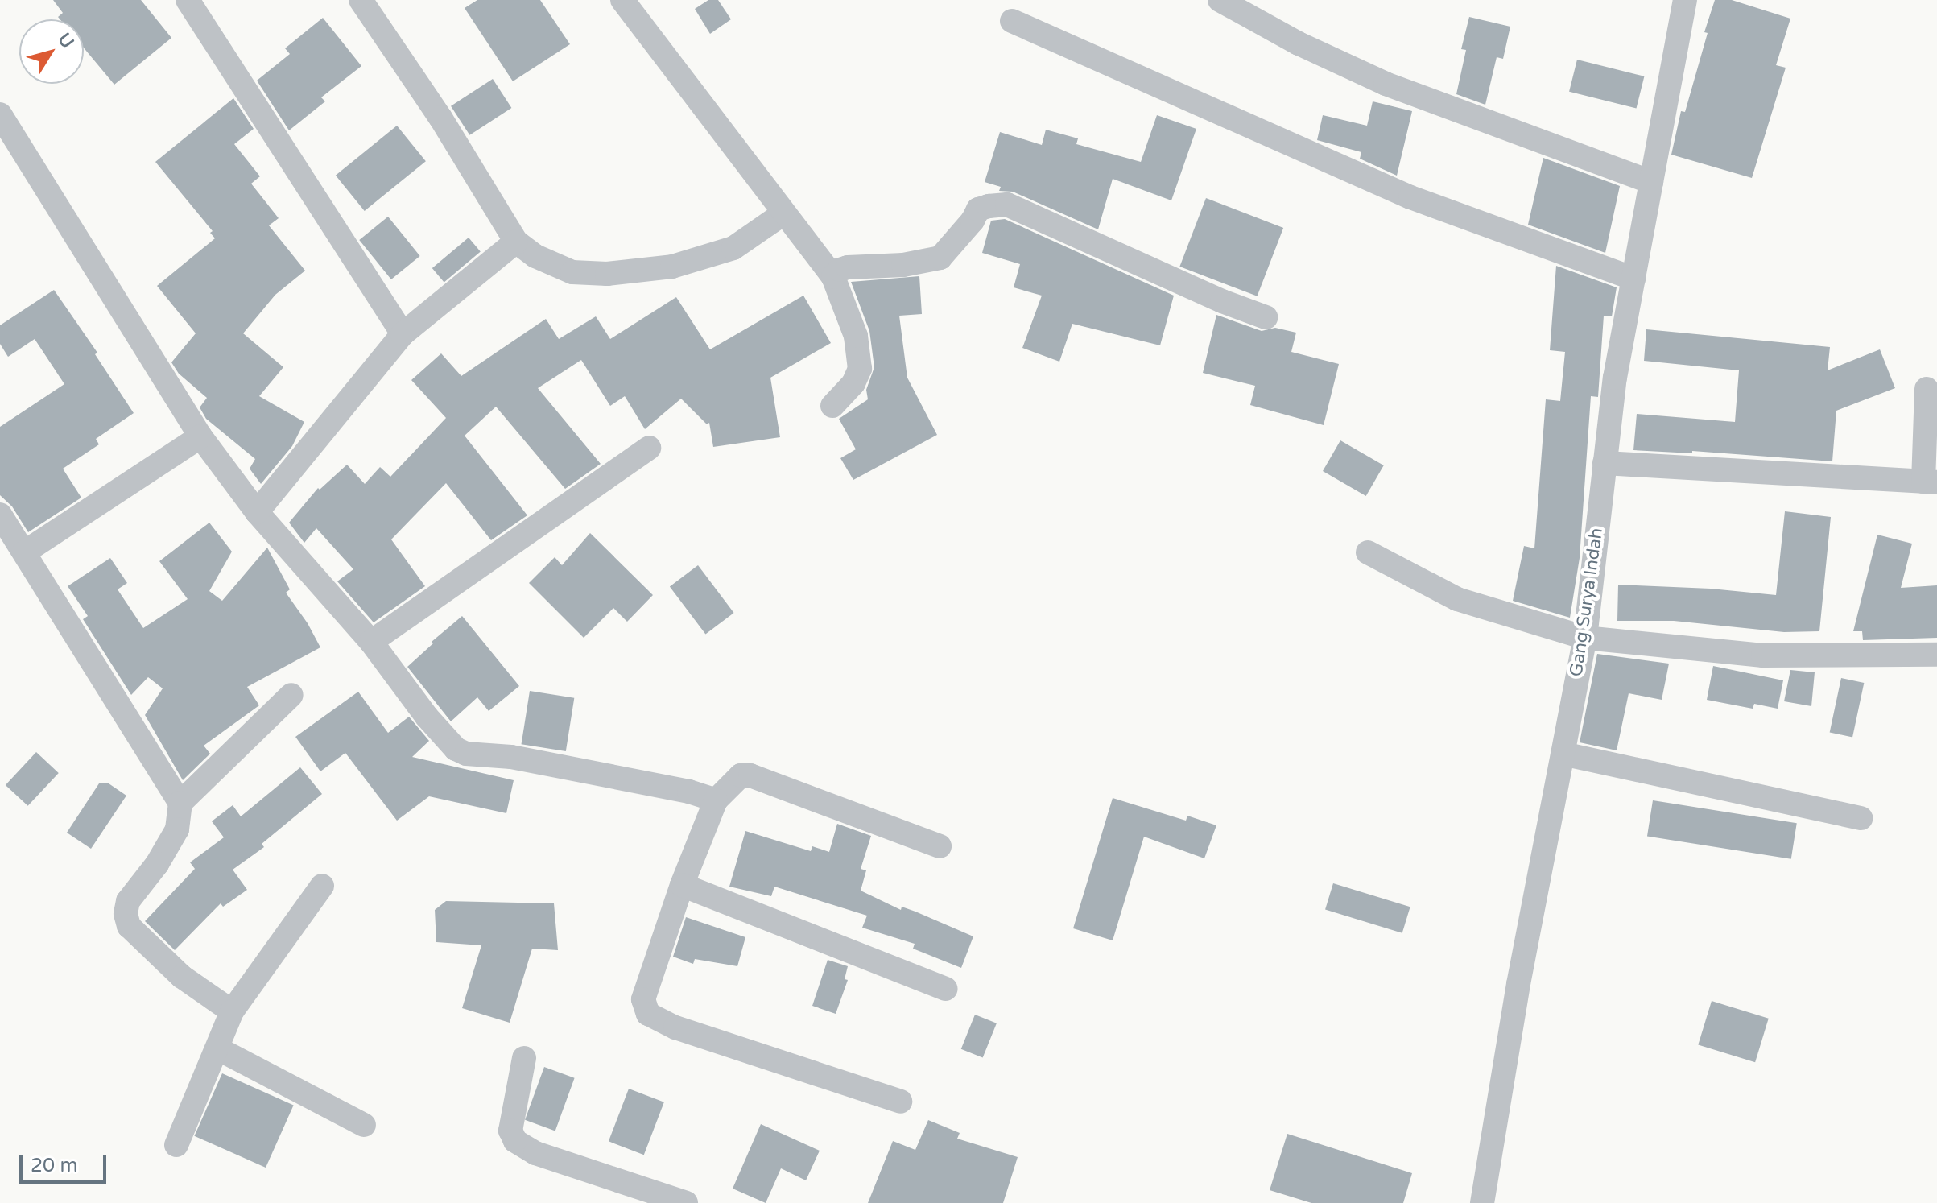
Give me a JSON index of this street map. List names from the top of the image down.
{
  "streets": {
    "street": ["Gang Surya Indah"]
  },
  "scale_bar": "20 m",
  "north": "top right"
}
